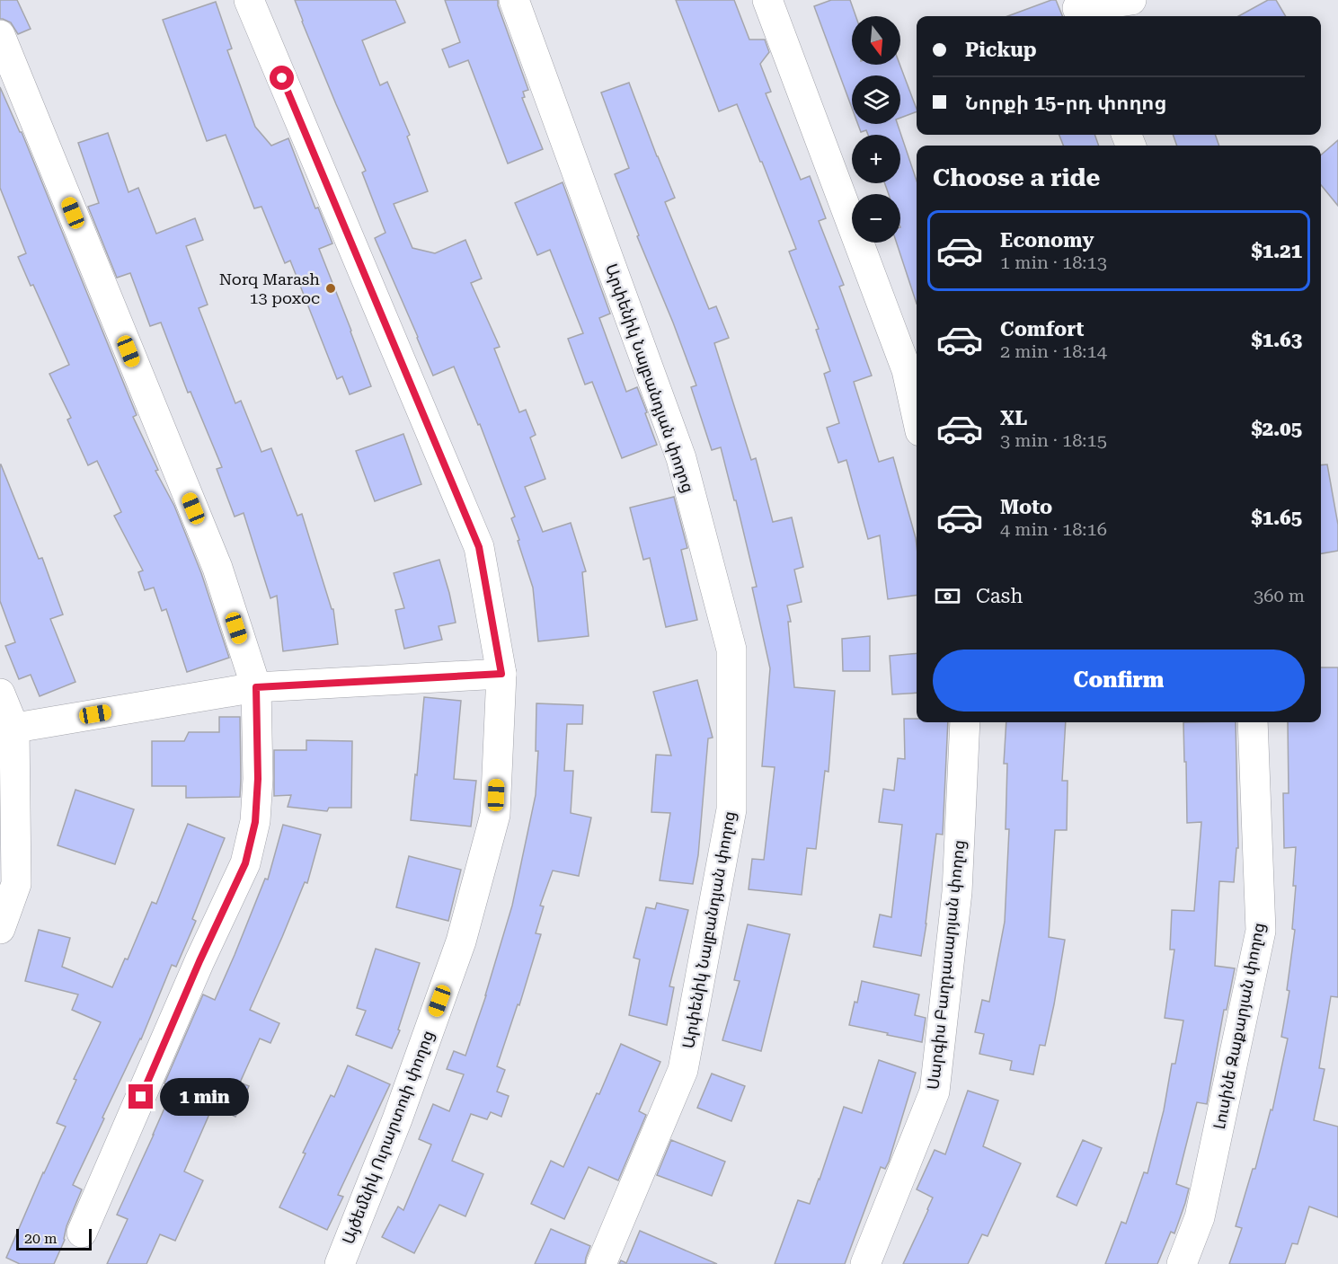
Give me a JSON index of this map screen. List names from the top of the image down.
{
  "streets": {
    "street": [
      "Արփենիկ Նալբանդյան փողոց",
      "Սարգիս Բաղդասարյան փողոց",
      "Լուսինե Զաքարյան փողոց",
      "Այծեմնիկ Ուրարտուի փողոց"
    ]
  },
  "places": ["Norq Marash 13 poxoc"],
  "scale_bar": "20 m",
  "north": "bottom",
  "page": {
    "map_buttons": ["+", "−"],
    "banner": ["Pickup", "Նորքի 15-րդ փողոց"],
    "heading": "Choose a ride",
    "list": [
      {
        "name": "Economy",
        "note": "1 min · 18:13",
        "value": "$1.21"
      },
      {
        "name": "Comfort",
        "note": "2 min · 18:14",
        "value": "$1.63"
      },
      {
        "name": "XL",
        "note": "3 min · 18:15",
        "value": "$2.05"
      },
      {
        "name": "Moto",
        "note": "4 min · 18:16",
        "value": "$1.65"
      }
    ],
    "pay": ["Cash", "360 m"],
    "buttons": "Confirm",
    "bubble": "1 min",
    "scale": "20 m"
  }
}
